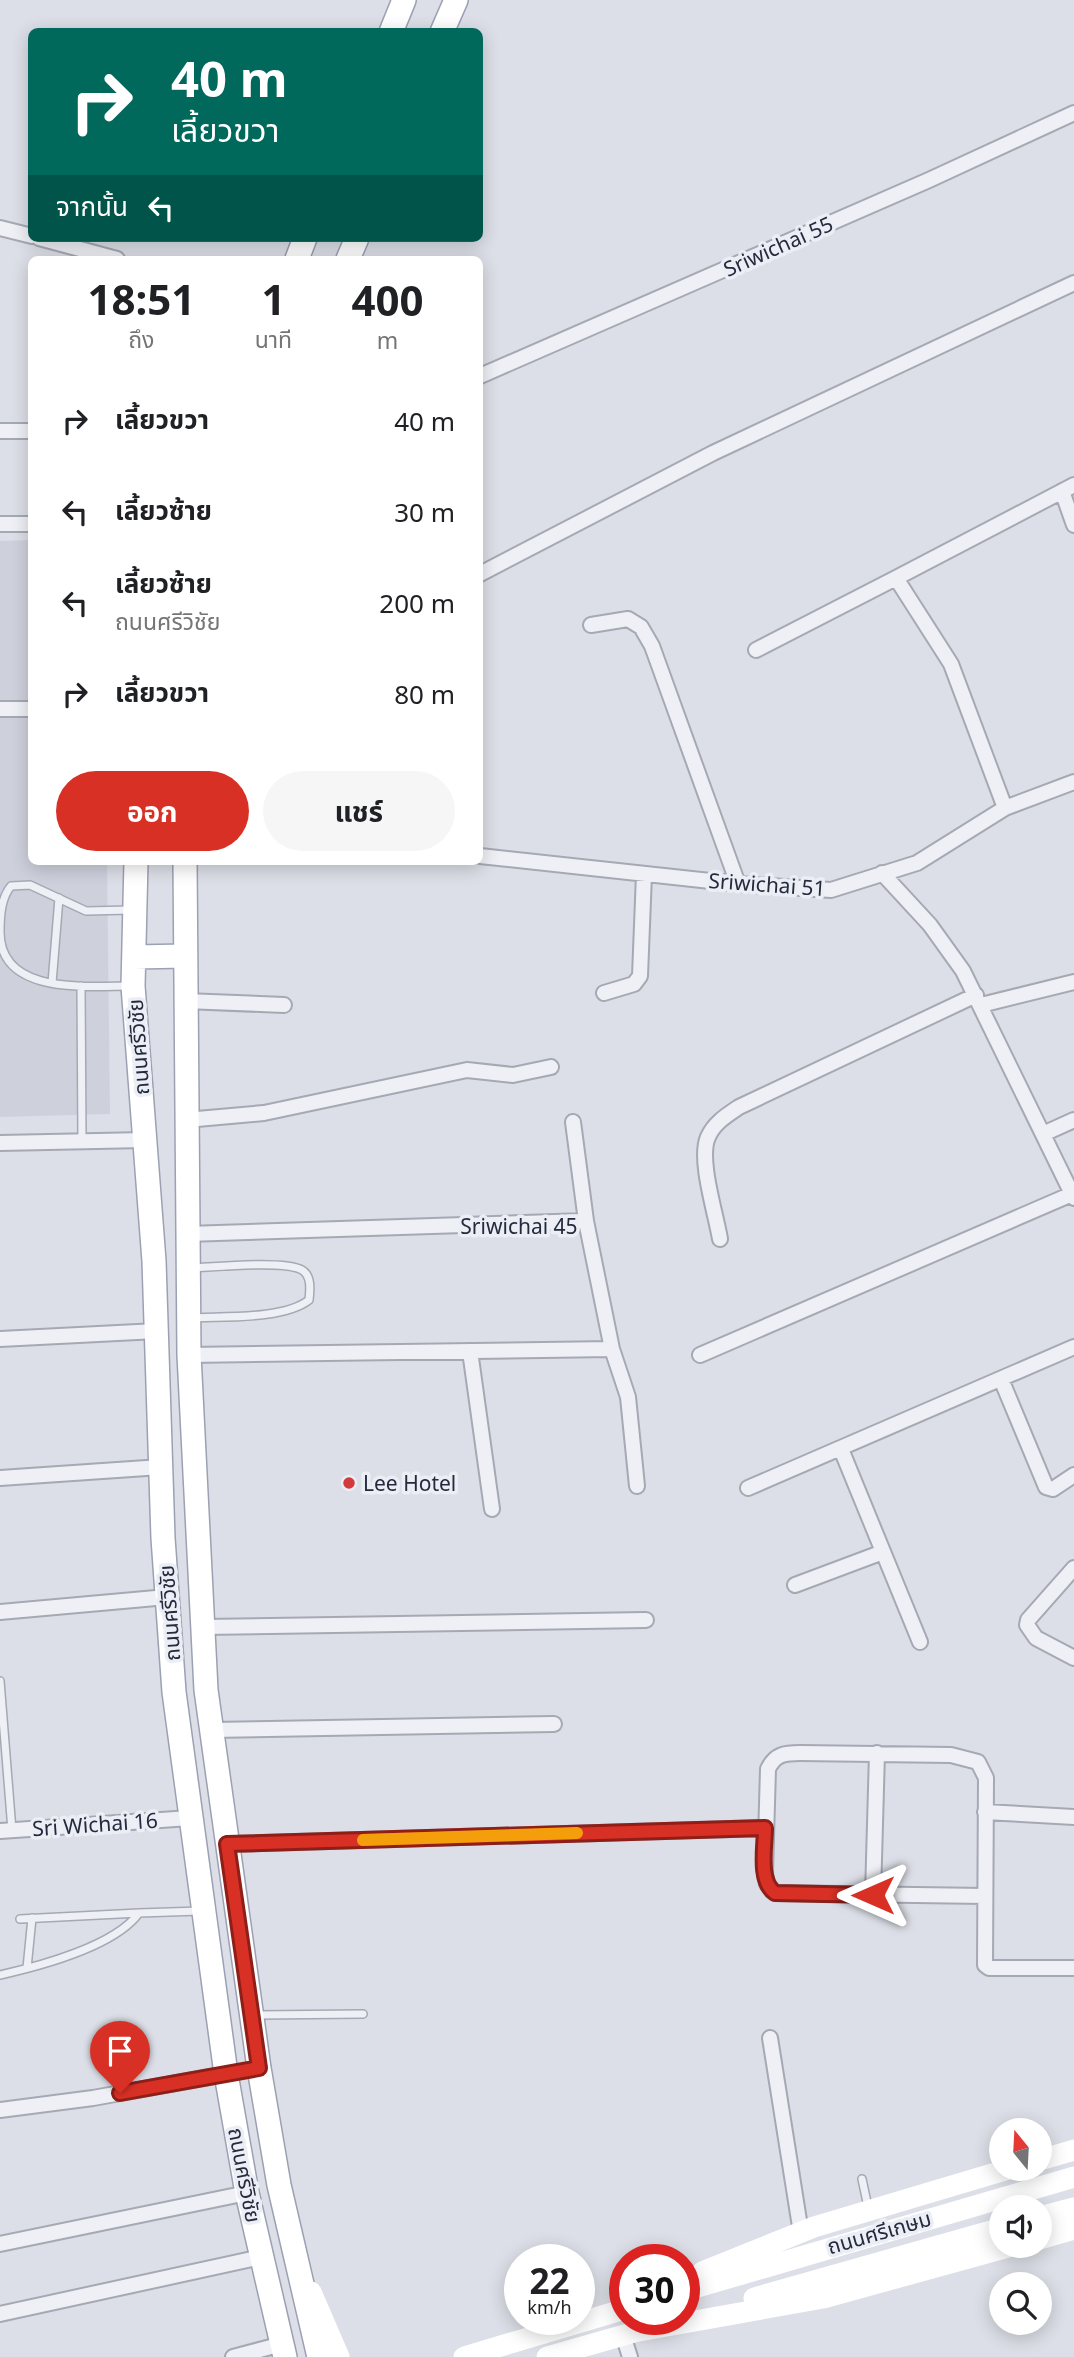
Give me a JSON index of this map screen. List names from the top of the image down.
{
  "streets": {
    "main road": ["ถนนศรีวิชัย", "ถนนศรีเกษม"],
    "street": [
      "Sriwichai 55",
      "Sriwichai 51",
      "Sriwichai 45",
      "Sri Wichai 16"
    ]
  },
  "crossings": [
    ["ถนนศรีวิชัย", "Sriwichai 45"],
    ["ถนนศรีวิชัย", "Sri Wichai 16"]
  ],
  "places": ["Lee Hotel"],
  "north": "top",
  "page": {
    "turn": ["40 m", "เลี้ยวขวา"],
    "then": "จากนั้น",
    "eta": [
      "18:51",
      "ถึง",
      "1",
      "นาที",
      "400",
      "m"
    ],
    "list": [
      {
        "name": "เลี้ยวขวา",
        "value": "40 m"
      },
      {
        "name": "เลี้ยวซ้าย",
        "value": "30 m"
      },
      {
        "name": "เลี้ยวซ้าย",
        "note": "ถนนศรีวิชัย",
        "value": "200 m"
      },
      {
        "name": "เลี้ยวขวา",
        "value": "80 m"
      }
    ],
    "buttons": ["ออก", "แชร์"],
    "speed": "22 km/h",
    "limit": "30"
  }
}
